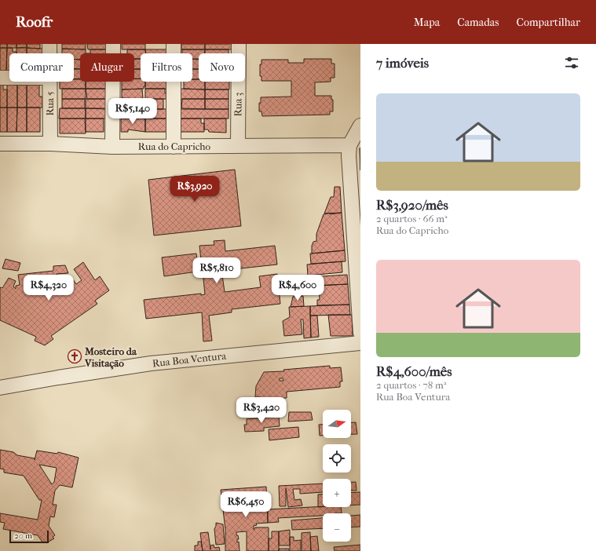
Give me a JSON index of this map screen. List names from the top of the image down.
{
  "streets": {
    "street": [
      "Rua 5",
      "Rua 3",
      "Rua do Capricho",
      "Rua Boa Ventura"
    ]
  },
  "crossings": [
    ["Rua 5", "Rua do Capricho"],
    ["Rua 3", "Rua do Capricho"]
  ],
  "places": {
    "church": ["Mosteiro da Visitação"]
  },
  "scale_bar": "20 m",
  "north": "right",
  "page": {
    "header": "Roofr",
    "nav": ["Mapa", "Camadas", "Compartilhar"],
    "heading": "7 imóveis",
    "chip": [
      "Comprar",
      "Alugar",
      "Filtros",
      "Novo"
    ],
    "list": [
      {
        "name": "R$3,920/mês",
        "note": "2 quartos · 66 m² · Rua do Capricho"
      },
      {
        "name": "R$4,600/mês",
        "note": "2 quartos · 78 m² · Rua Boa Ventura"
      }
    ],
    "price": [
      "R$5,140",
      "R$3,920",
      "R$5,810",
      "R$4,320",
      "R$4,600",
      "R$3,420",
      "R$6,450"
    ],
    "map_buttons": ["+", "−"],
    "scale": "20 m"
  }
}
